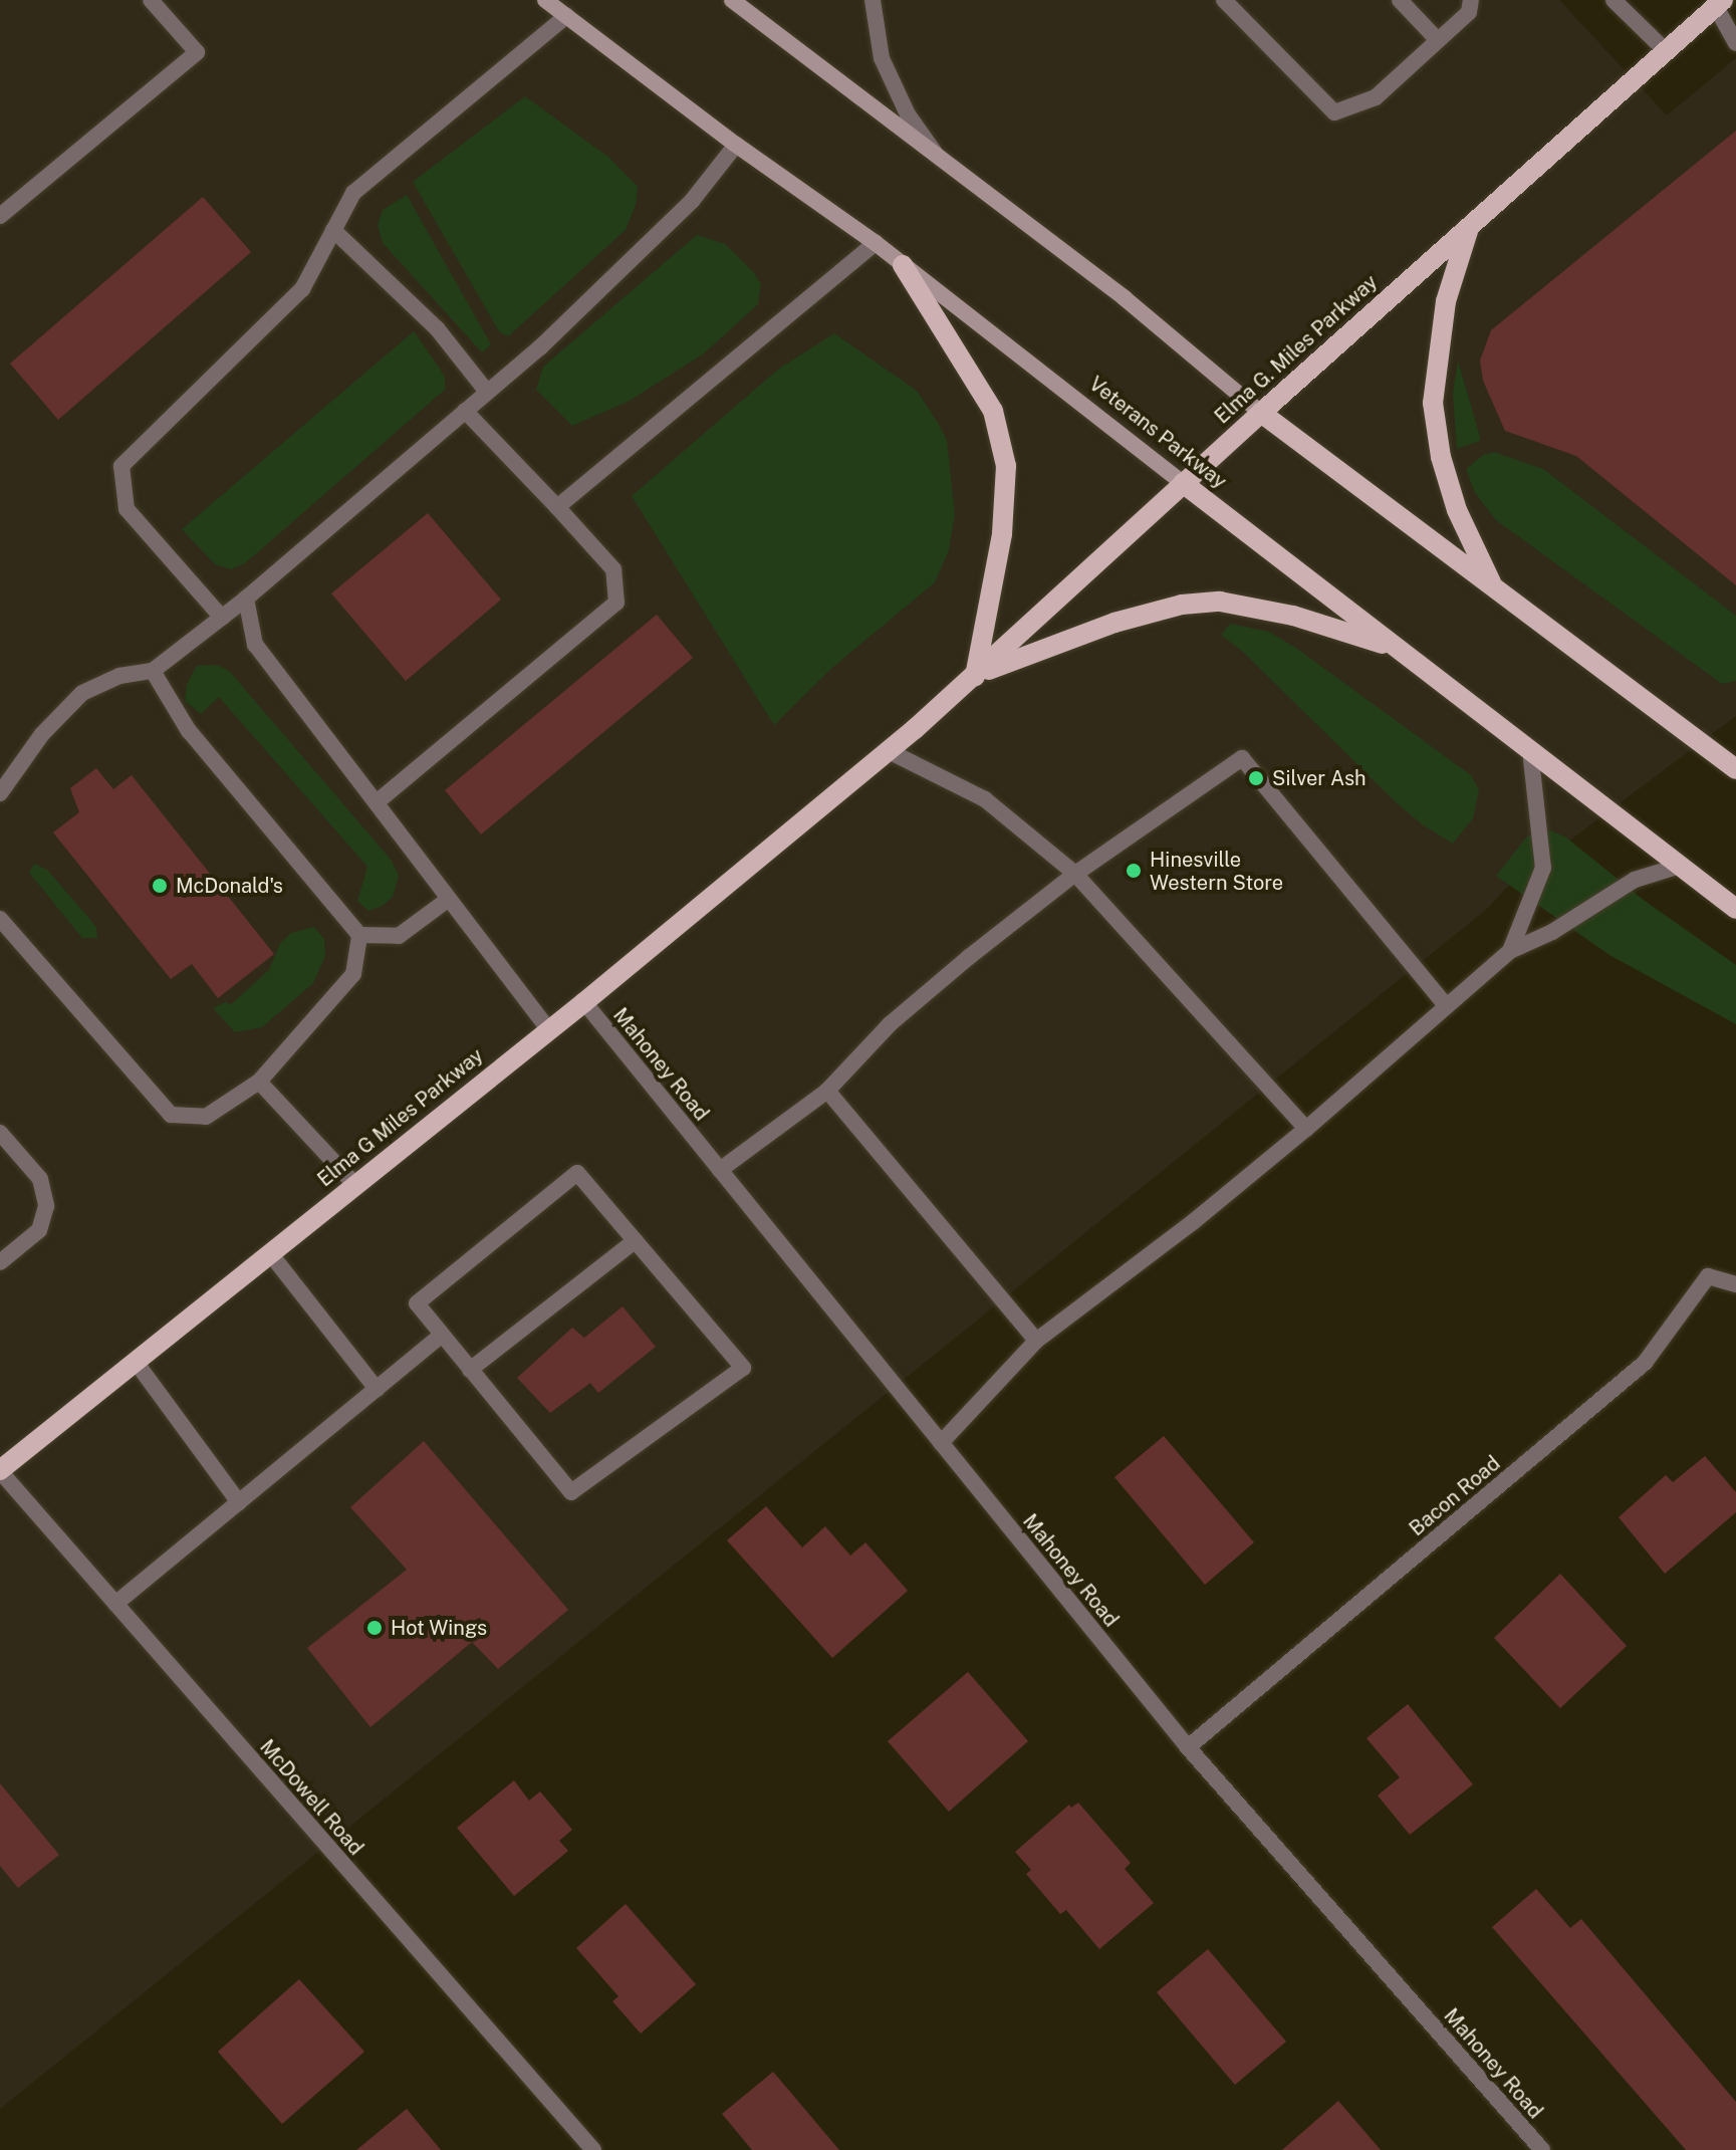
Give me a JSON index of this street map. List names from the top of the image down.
{
  "streets": {
    "main road": ["Elma G. Miles Parkway", "Veterans Parkway", "Elma G Miles Parkway"],
    "street": ["Mahoney Road", "Bacon Road", "McDowell Road"]
  },
  "crossings": [
    ["Elma G. Miles Parkway", "Veterans Parkway"],
    ["Elma G. Miles Parkway", "Elma G Miles Parkway"],
    ["Mahoney Road", "Elma G Miles Parkway"],
    ["Mahoney Road", "Bacon Road"],
    ["Elma G Miles Parkway", "McDowell Road"]
  ],
  "places": [
    "Silver Ash",
    "Hinesville Western Store",
    "McDonald's",
    "Hot Wings"
  ]
}
